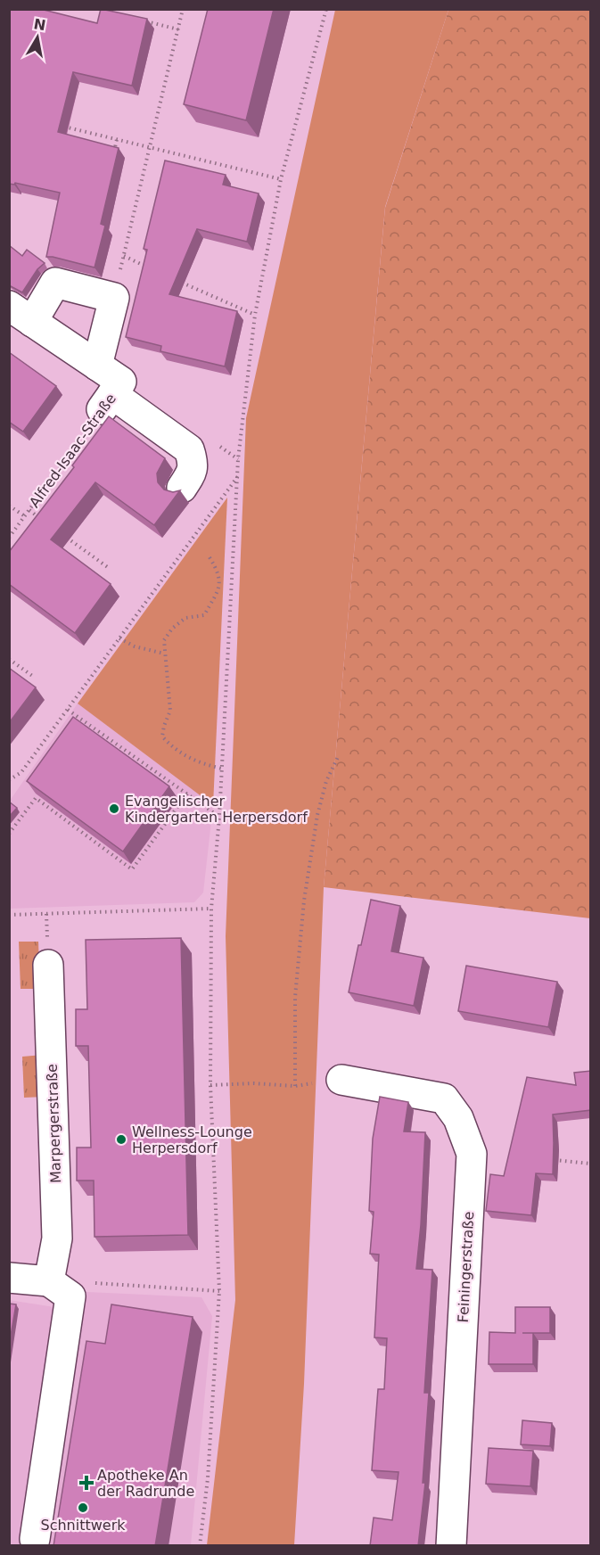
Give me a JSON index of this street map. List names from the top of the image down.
{
  "streets": {
    "street": ["Alfred-Isaac-Straße", "Marpergerstraße", "Feiningerstraße"]
  },
  "places": {
    "other": ["Evangelischer Kindergarten Herpersdorf", "Wellness-Lounge Herpersdorf", "Schnittwerk"],
    "health": ["Apotheke An der Radrunde"]
  },
  "north": "top"
}
